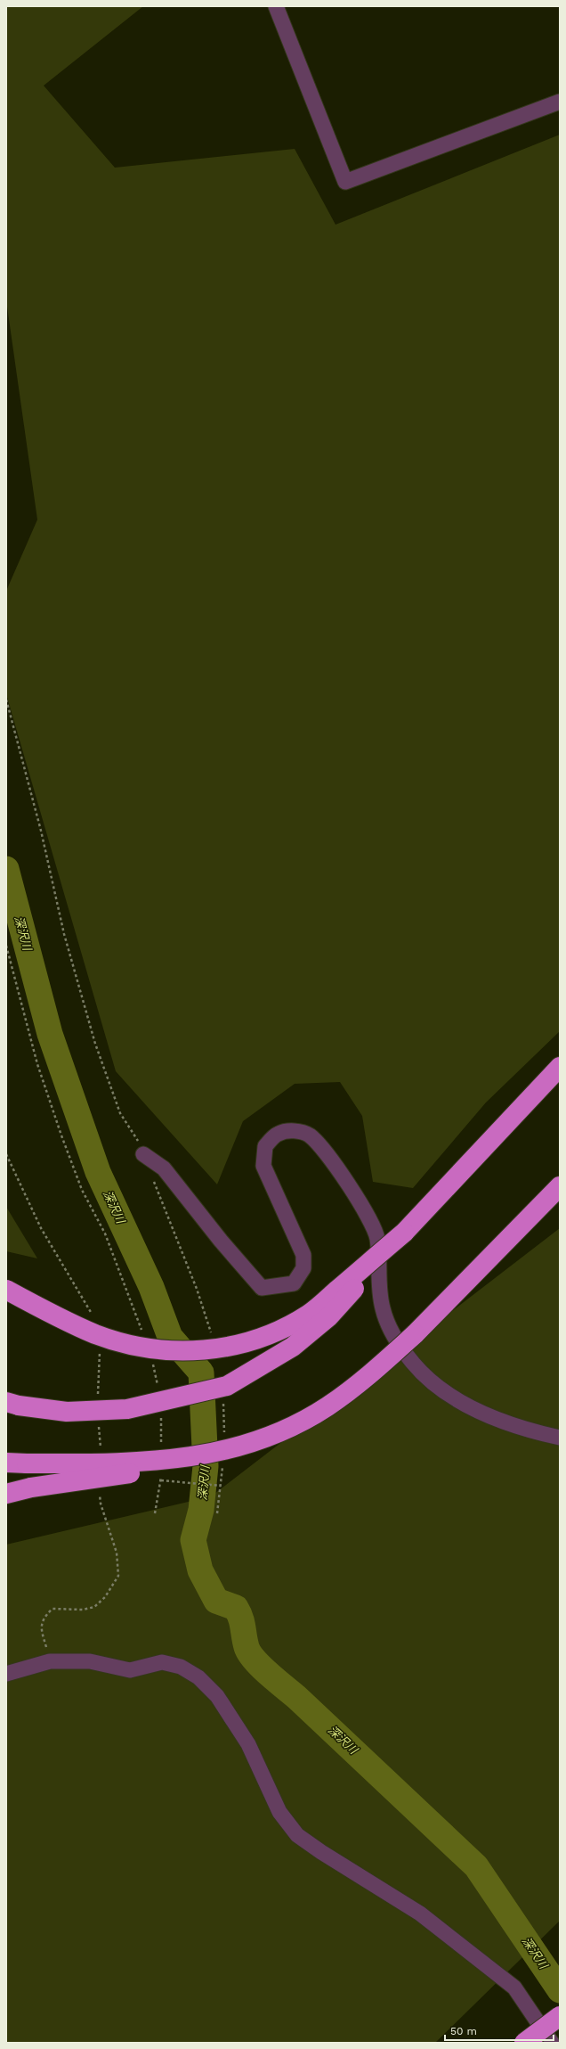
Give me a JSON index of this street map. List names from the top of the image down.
{
  "water": ["深沢川"],
  "scale_bar": "50 m"
}
